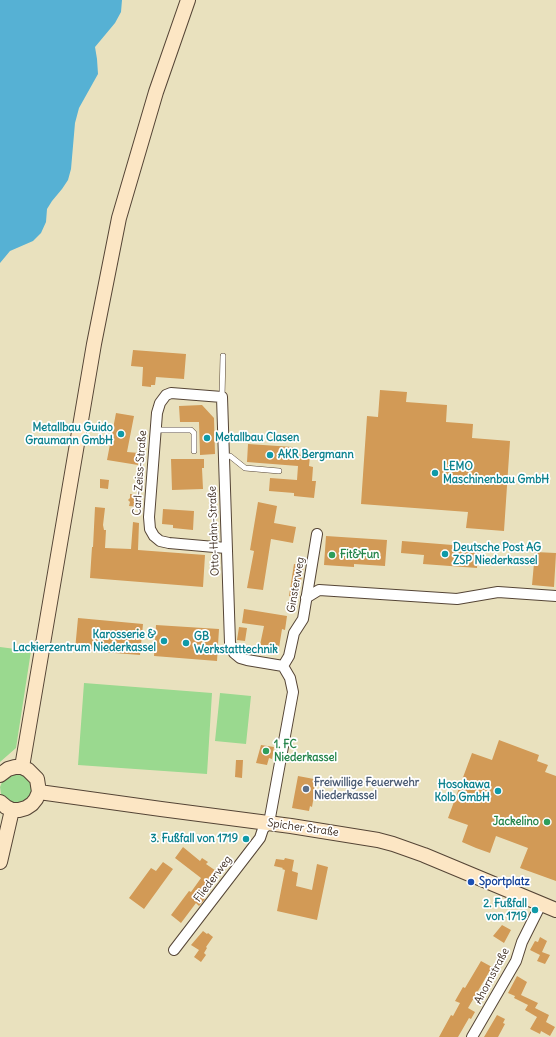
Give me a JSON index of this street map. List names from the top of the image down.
{
  "streets": {
    "main road": ["Spicher Straße"],
    "street": [
      "Carl-Zeiss-Straße",
      "Otto-Hahn-Straße",
      "Ginsterweg",
      "Fliederweg",
      "Ahornstraße"
    ]
  },
  "crossings": [
    ["Carl-Zeiss-Straße", "Otto-Hahn-Straße"],
    ["Otto-Hahn-Straße", "Ginsterweg"],
    ["Spicher Straße", "Fliederweg"],
    ["Spicher Straße", "Ahornstraße"]
  ],
  "places": [
    "Metallbau Guido Graumann GmbH",
    "Metallbau Clasen",
    "AKR Bergmann",
    "LEMO Maschinenbau GmbH",
    "Deutsche Post AG ZSP Niederkassel",
    "Fit&Fun",
    "Karosserie & Lackierzentrum Niederkassel",
    "GB Werkstatttechnik",
    "1. FC Niederkassel",
    "Freiwillige Feuerwehr Niederkassel",
    "Hosokawa Kolb GmbH",
    "Jackelino",
    "3. Fußfall von 1719",
    "Sportplatz",
    "2. Fußfall von 1719"
  ]
}
